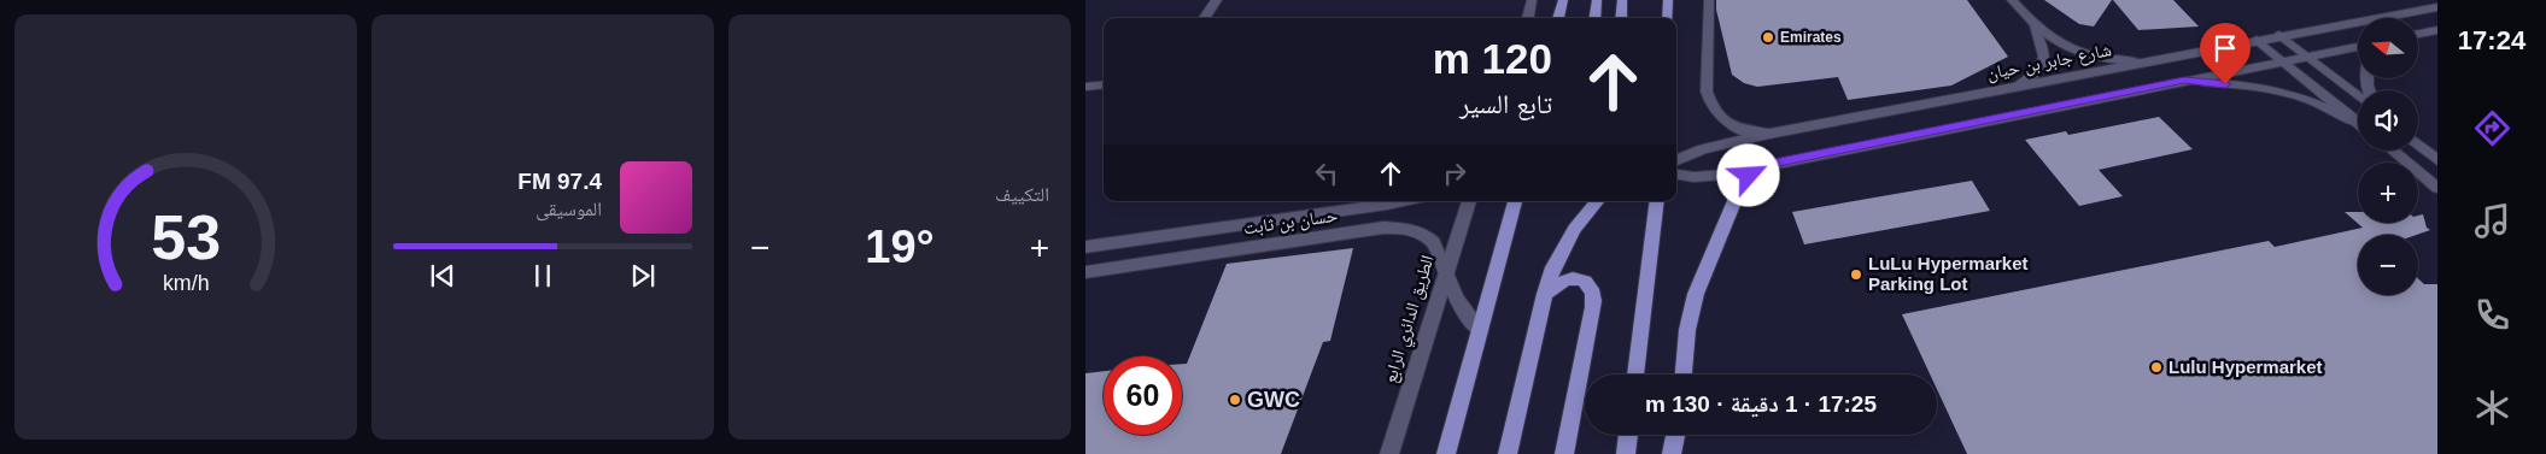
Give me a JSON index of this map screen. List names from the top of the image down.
{
  "streets": {
    "street": ["شارع جابر بن حيان", "حسان بن ثابت", "الطريق الدائري الرابع"]
  },
  "crossings": [
    ["حسان بن ثابت", "الطريق الدائري الرابع"]
  ],
  "places": [
    "Emirates",
    "LuLu Hypermarket Parking Lot",
    "Lulu Hypermarket",
    "GWC"
  ],
  "north": "left",
  "page": {
    "tabs": "17:24",
    "tile": "التكييف",
    "map_buttons": ["+", "−"],
    "turn": ["120 m", "تابع السير"],
    "song": ["97.4 FM", "الموسيقى"],
    "heat": ["−", "19°", "+"],
    "limit": "60",
    "trip": "17:25 · 1 دقيقة · 130 m",
    "gauge": ["53", "km/h"]
  }
}
